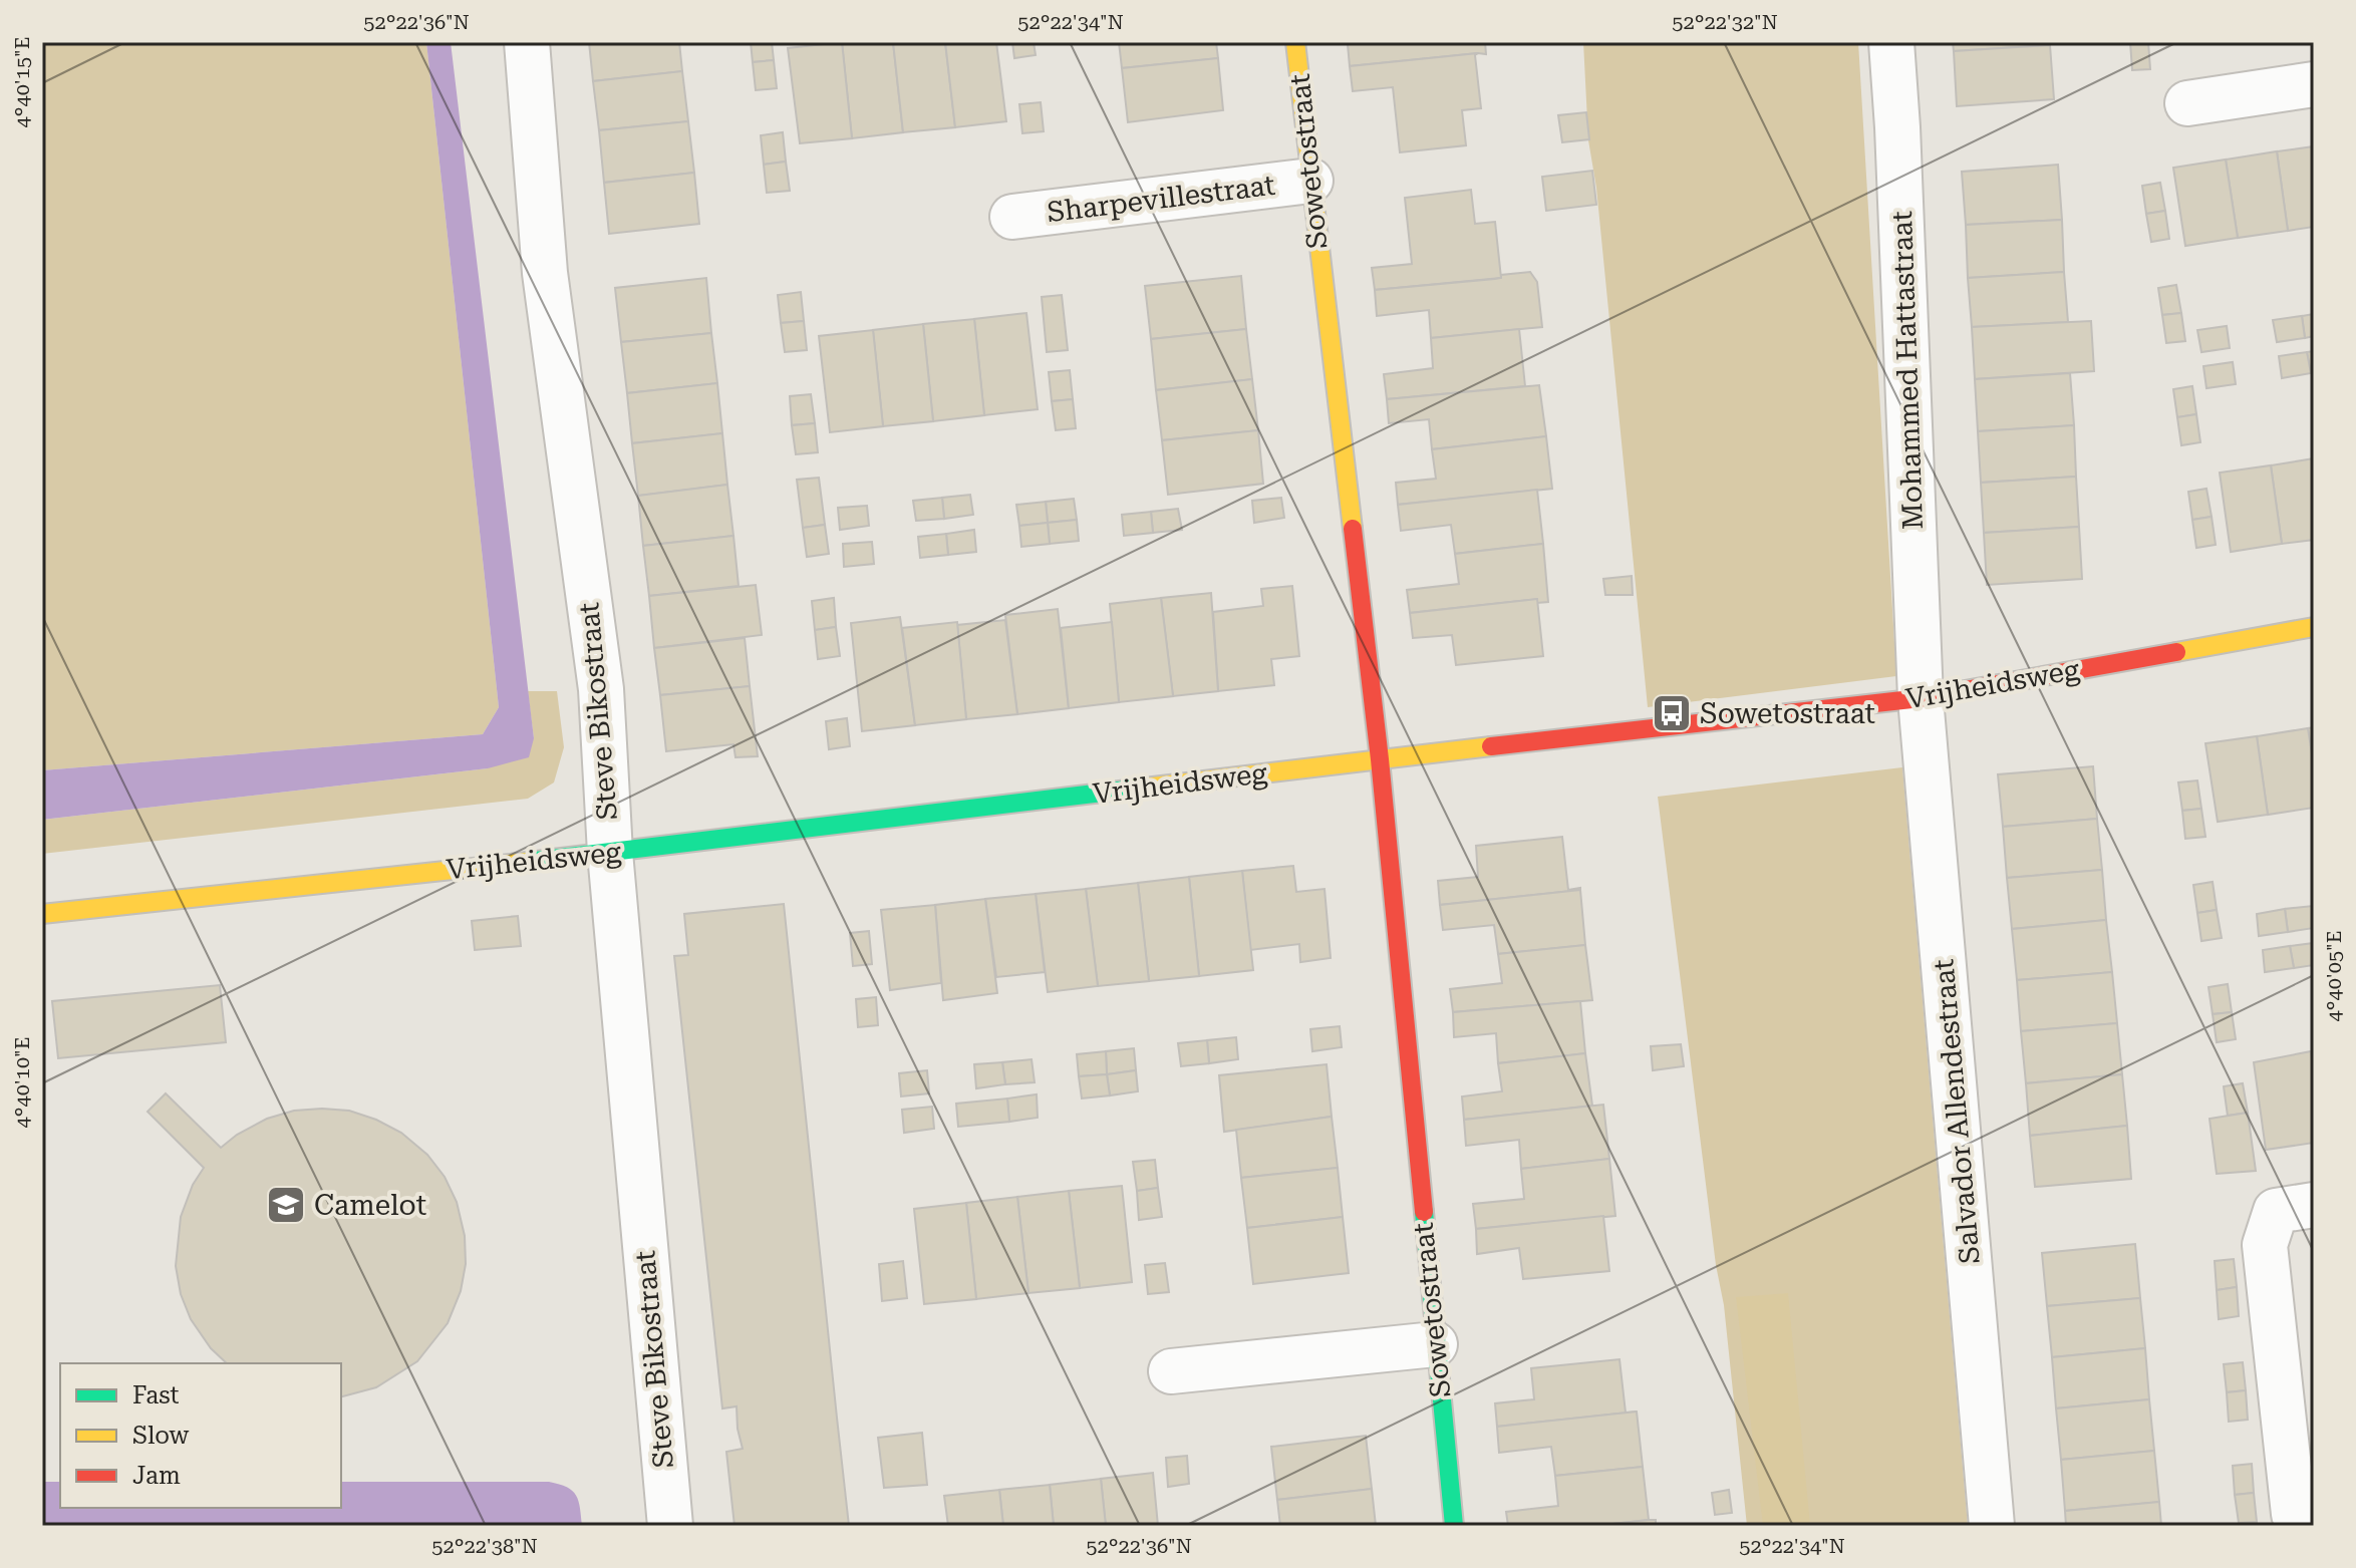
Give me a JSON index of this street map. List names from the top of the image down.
{
  "streets": {
    "street": [
      "Sowetostraat",
      "Sharpevillestraat",
      "Mohammed Hattastraat",
      "Vrijheidsweg",
      "Steve Bikostraat",
      "Salvador Allendestraat"
    ]
  },
  "crossings": [
    ["Sowetostraat", "Sharpevillestraat"],
    ["Sowetostraat", "Vrijheidsweg"],
    ["Mohammed Hattastraat", "Vrijheidsweg"],
    ["Mohammed Hattastraat", "Salvador Allendestraat"],
    ["Vrijheidsweg", "Steve Bikostraat"],
    ["Vrijheidsweg", "Salvador Allendestraat"]
  ],
  "places": {
    "bus stop": ["Sowetostraat"],
    "school or university": ["Camelot"]
  },
  "legend": ["Fast", "Slow", "Jam"],
  "coordinates": [
    "52°22'36\"N",
    "52°22'34\"N",
    "52°22'32\"N",
    "4°40'15\"E",
    "4°40'05\"E",
    "4°40'10\"E",
    "52°22'38\"N"
  ]
}
